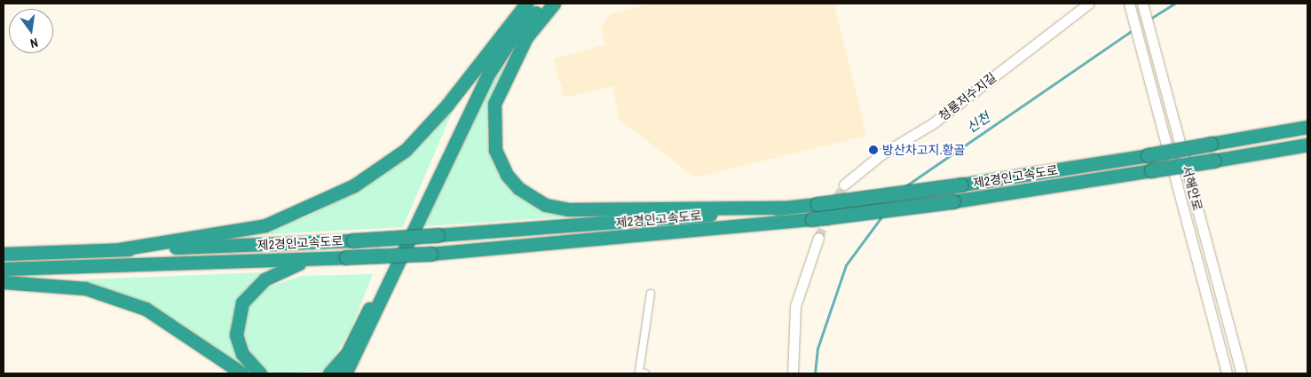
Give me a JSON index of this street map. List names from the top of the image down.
{
  "streets": {
    "highway": ["제2경인고속도로"],
    "main road": ["청룡저수지길", "서해안로"]
  },
  "water": ["신천"],
  "places": ["방산차고지.황골"],
  "north": "bottom"
}
